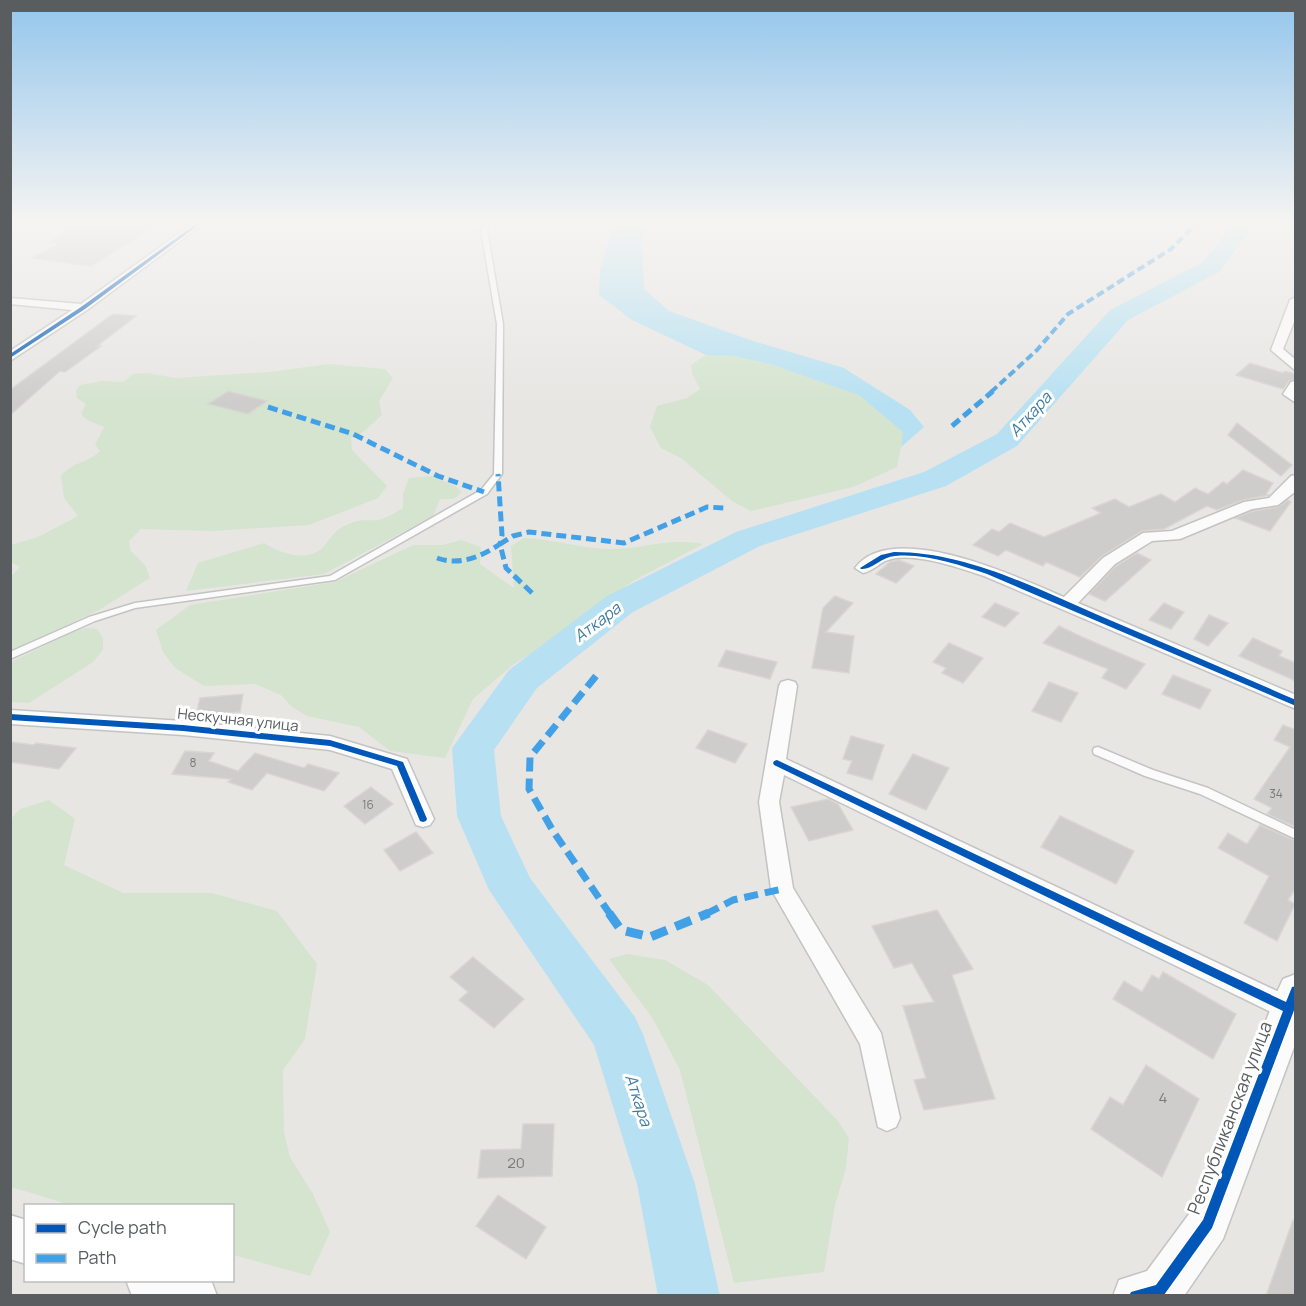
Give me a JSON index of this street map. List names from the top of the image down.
{
  "streets": {
    "street": ["Нескучная улица", "Республиканская улица"]
  },
  "water": ["Аткара"],
  "house_numbers": [
    "8",
    "34",
    "16",
    "4",
    "20"
  ],
  "legend": ["Cycle path", "Path"]
}
